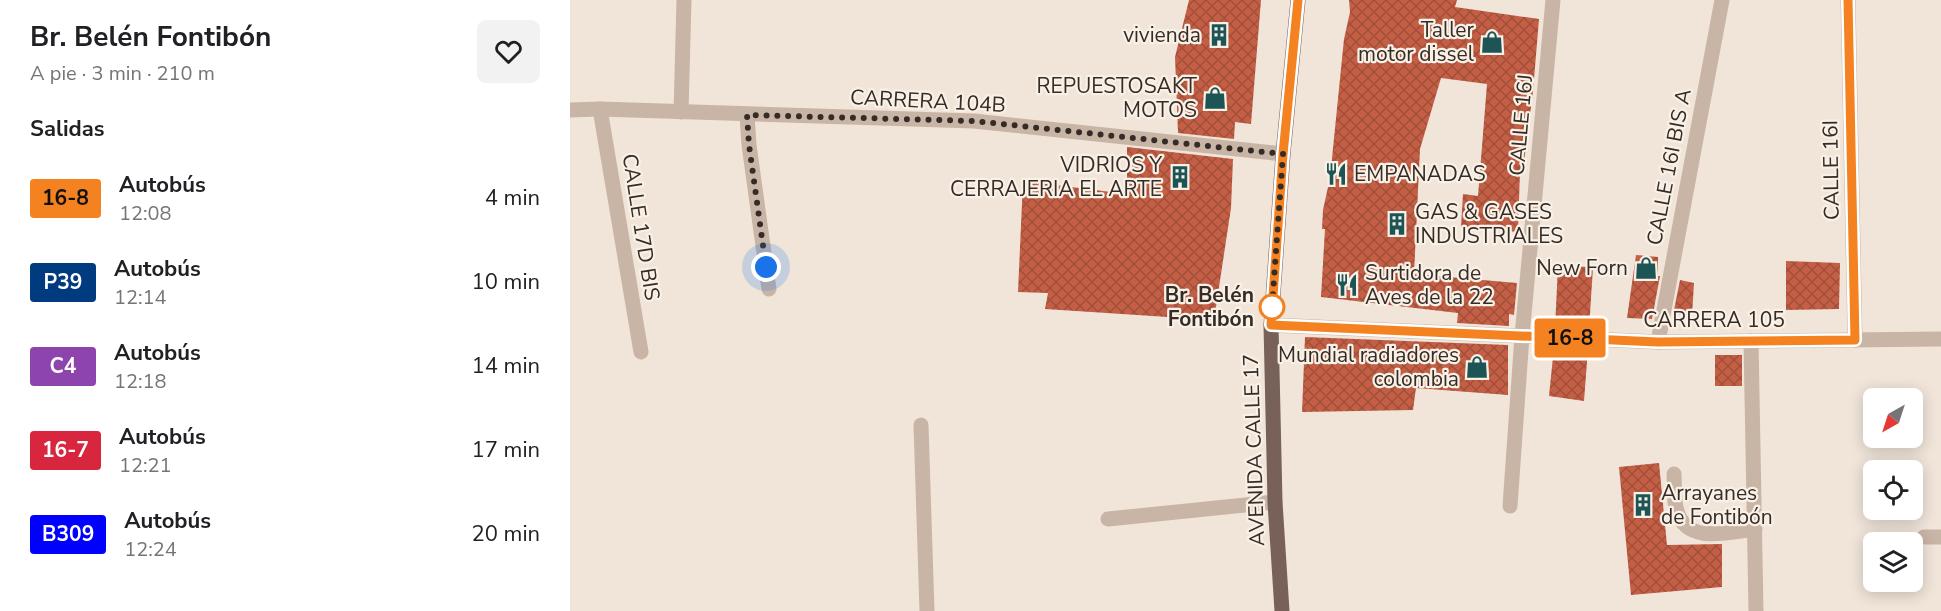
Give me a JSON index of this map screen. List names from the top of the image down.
{
  "streets": {
    "main road": ["AVENIDA CALLE 17"],
    "street": [
      "CARRERA 104B",
      "CALLE 16J",
      "CALLE 16I BIS A",
      "CALLE 16I",
      "CALLE 17D BIS",
      "CARRERA 105"
    ]
  },
  "crossings": [
    ["CARRERA 104B", "CALLE 17D BIS"],
    ["CARRERA 104B", "AVENIDA CALLE 17"],
    ["CALLE 16J", "CARRERA 105"],
    ["CALLE 16I BIS A", "CARRERA 105"],
    ["CALLE 16I", "CARRERA 105"],
    ["CARRERA 105", "AVENIDA CALLE 17"]
  ],
  "places": {
    "building": [
      "vivienda",
      "VIDRIOS Y CERRAJERIA EL ARTE",
      "GAS & GASES INDUSTRIALES",
      "Arrayanes de Fontibón"
    ],
    "shop": [
      "Taller motor dissel",
      "REPUESTOSAKT MOTOS",
      "New Forn",
      "Mundial radiadores colombia"
    ],
    "restaurant": ["EMPANADAS", "Surtidora de Aves de la 22"],
    "other": ["Br. Belén Fontibón"]
  },
  "lines": ["bus line 16-8"],
  "north": "bottom left",
  "page": {
    "heading": [
      ["Br. Belén Fontibón", "A pie · 3 min · 210 m"],
      "Salidas"
    ],
    "on_map": "16-8",
    "list": [
      {
        "mark": "16-8",
        "name": "Autobús",
        "note": "12:08",
        "value": "4 min"
      },
      {
        "mark": "P39",
        "name": "Autobús",
        "note": "12:14",
        "value": "10 min"
      },
      {
        "mark": "C4",
        "name": "Autobús",
        "note": "12:18",
        "value": "14 min"
      },
      {
        "mark": "16-7",
        "name": "Autobús",
        "note": "12:21",
        "value": "17 min"
      },
      {
        "mark": "B309",
        "name": "Autobús",
        "note": "12:24",
        "value": "20 min"
      }
    ]
  }
}
